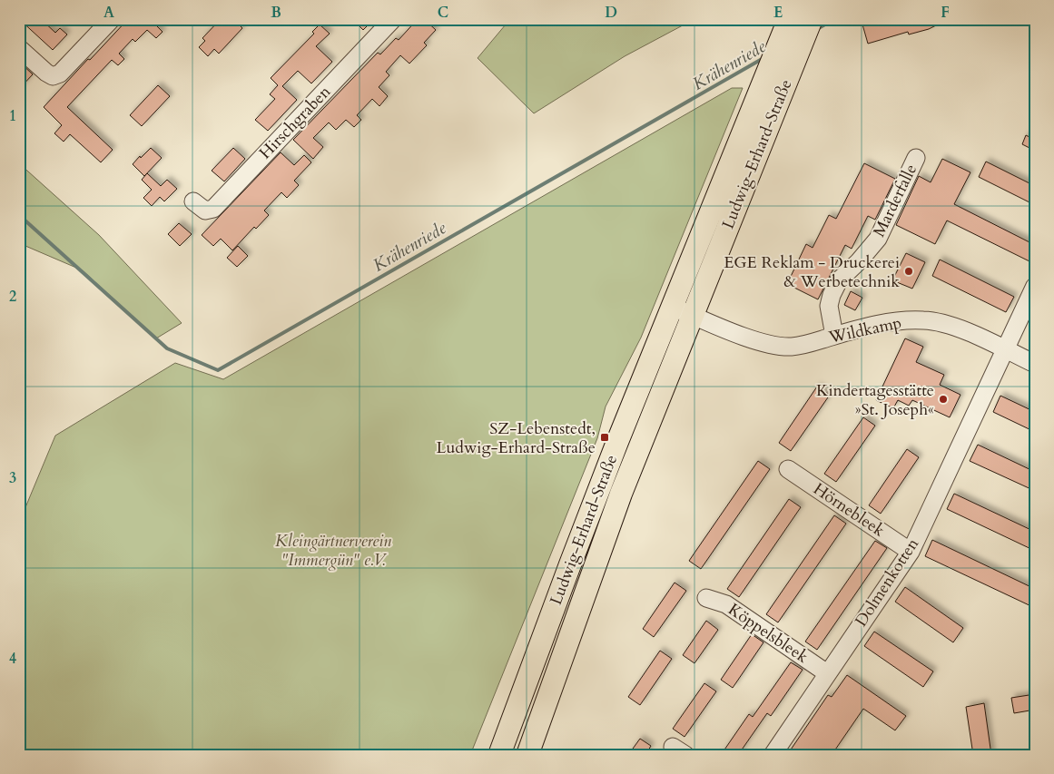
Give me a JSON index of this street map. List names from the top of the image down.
{
  "streets": {
    "main road": ["Ludwig-Erhard-Straße"],
    "street": [
      "Hirschgraben",
      "Marderfalle",
      "Wildkamp",
      "Hörnebleek",
      "Dolmenkotten",
      "Köppelsbleek"
    ]
  },
  "crossings": [
    ["Ludwig-Erhard-Straße", "Wildkamp"],
    ["Marderfalle", "Wildkamp"],
    ["Wildkamp", "Dolmenkotten"],
    ["Hörnebleek", "Dolmenkotten"],
    ["Dolmenkotten", "Köppelsbleek"]
  ],
  "water": ["Krähenriede"],
  "parks": ["Kleingärtnerverein \"Immergün\" e.V."],
  "places": {
    "other": ["EGE Reklam - Druckerei & Werbetechnik", "Kindertagesstätte »St. Joseph«"],
    "transit": ["SZ-Lebenstedt, Ludwig-Erhard-Straße"]
  },
  "grid": {
    "columns": [
      "A",
      "B",
      "C",
      "D",
      "E",
      "F"
    ],
    "rows": [
      "1",
      "2",
      "3",
      "4"
    ]
  }
}
